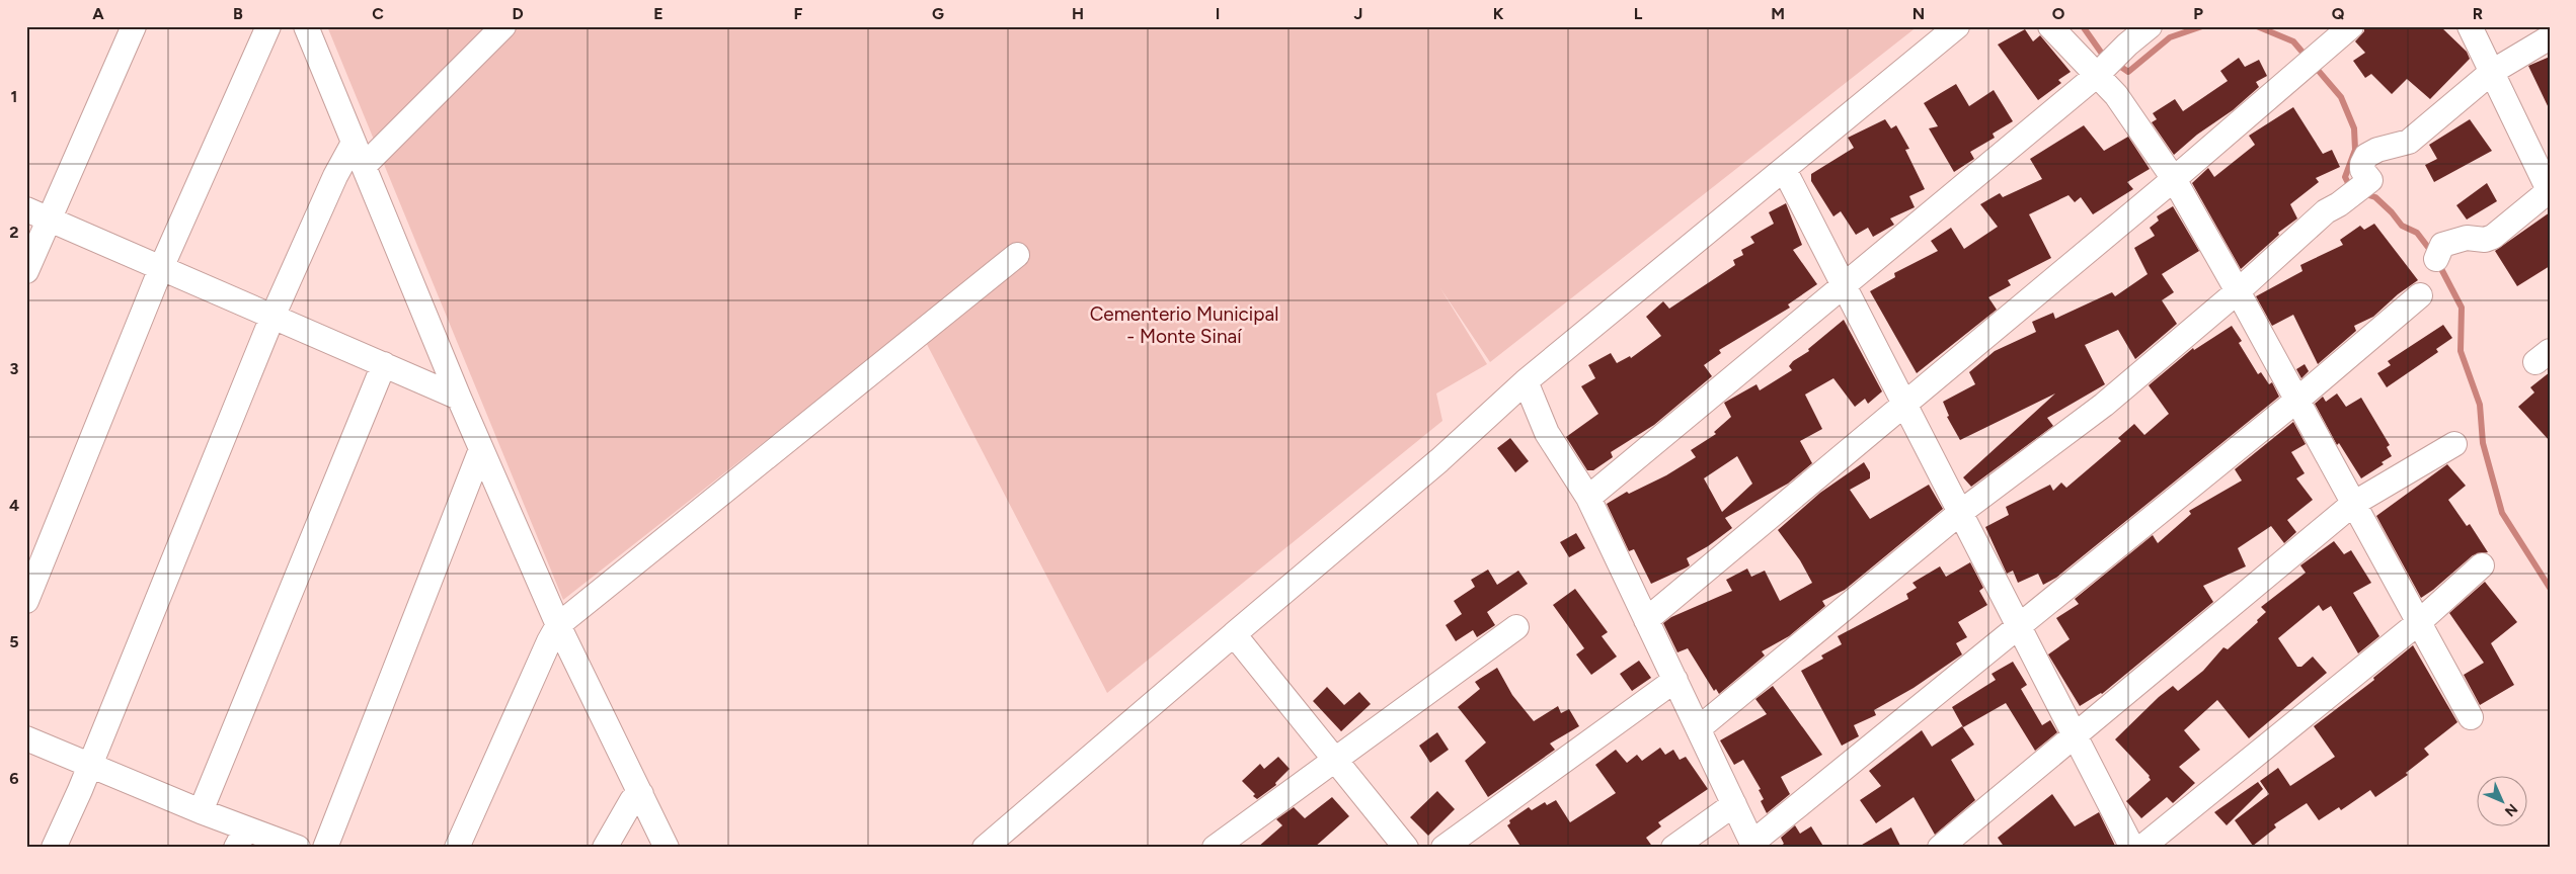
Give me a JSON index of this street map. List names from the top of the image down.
{
  "parks": ["Cementerio Municipal - Monte Sinaí"],
  "north": "bottom right",
  "grid": {
    "columns": [
      "A",
      "B",
      "C",
      "D",
      "E",
      "F",
      "G",
      "H",
      "I",
      "J",
      "K",
      "L",
      "M",
      "N",
      "O",
      "P",
      "Q",
      "R"
    ],
    "rows": [
      "1",
      "2",
      "3",
      "4",
      "5",
      "6"
    ]
  }
}
